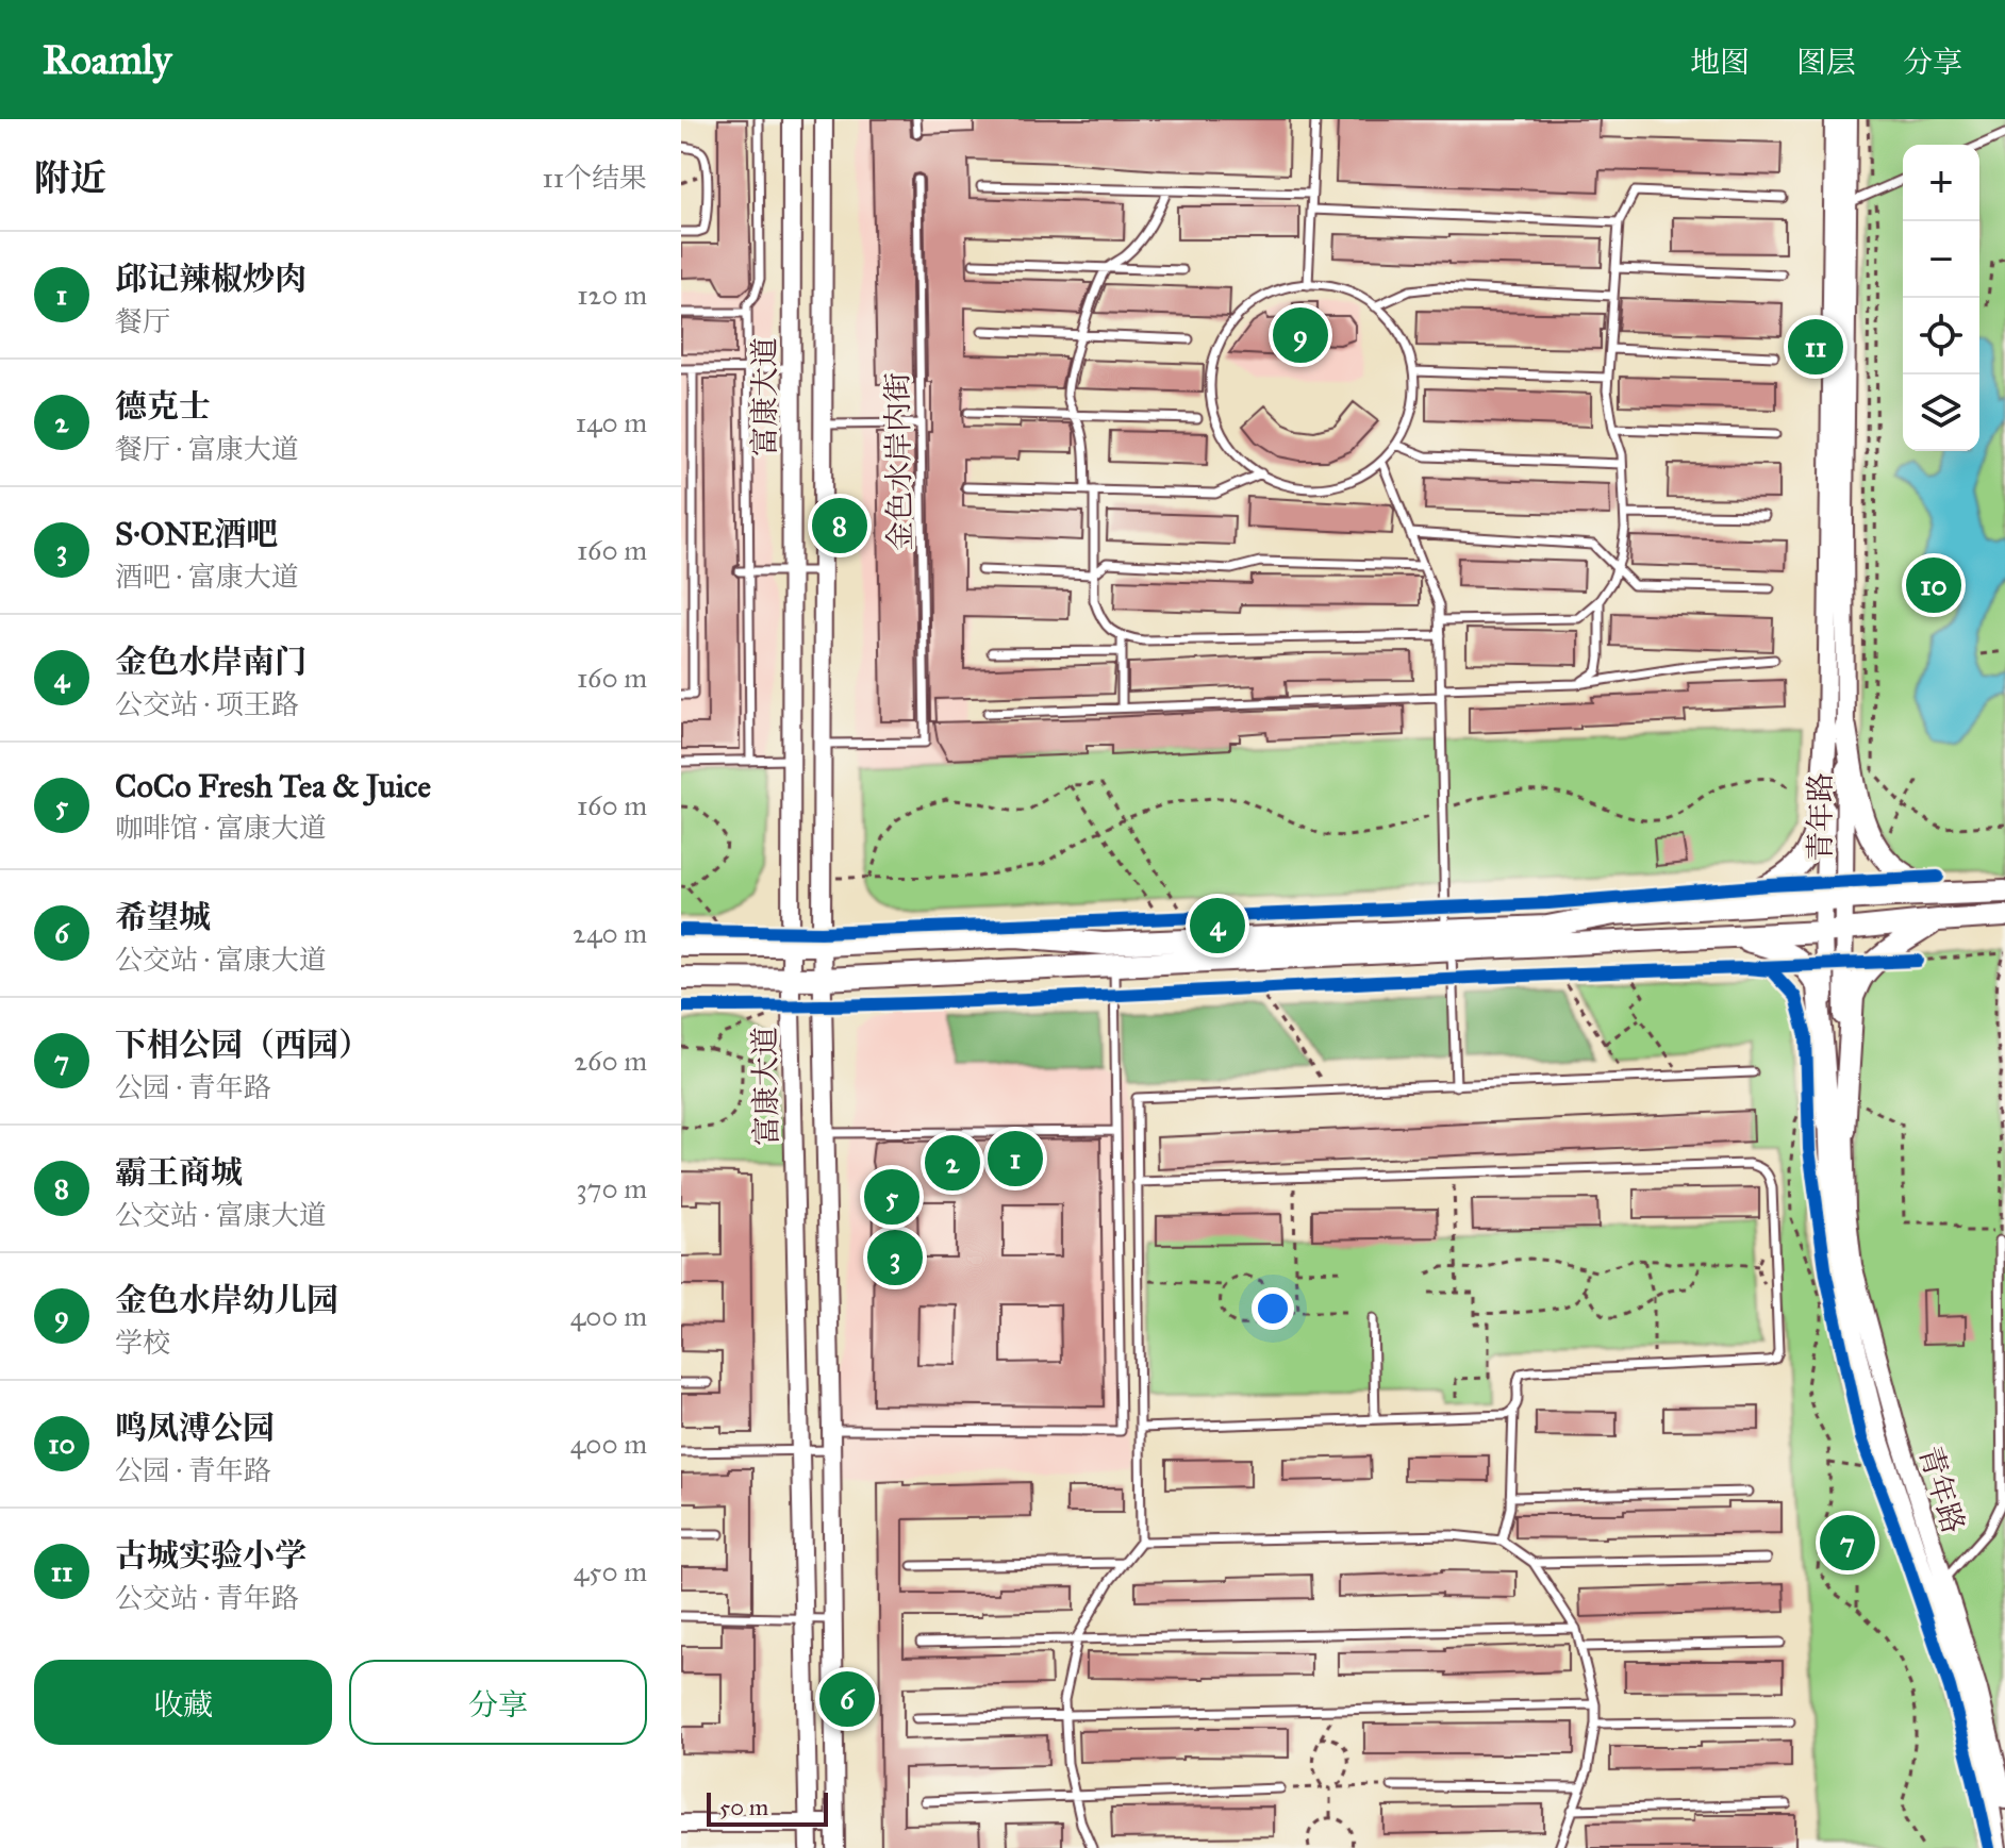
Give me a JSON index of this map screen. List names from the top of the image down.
{
  "streets": {
    "street": ["富康大道", "青年路"],
    "lane": ["金色水岸内街"]
  },
  "crossings": [
    ["富康大道", "金色水岸内街"]
  ],
  "scale_bar": "50 m",
  "page": {
    "header": "Roamly",
    "nav": ["地图", "图层", "分享"],
    "heading": ["附近", "11个结果"],
    "map_buttons": ["+", "−"],
    "list": [
      {
        "mark": "1",
        "name": "邱记辣椒炒肉",
        "note": "餐厅",
        "value": "120 m"
      },
      {
        "mark": "2",
        "name": "德克士",
        "note": "餐厅 · 富康大道",
        "value": "140 m"
      },
      {
        "mark": "3",
        "name": "S·ONE酒吧",
        "note": "酒吧 · 富康大道",
        "value": "160 m"
      },
      {
        "mark": "4",
        "name": "金色水岸南门",
        "note": "公交站 · 项王路",
        "value": "160 m"
      },
      {
        "mark": "5",
        "name": "CoCo Fresh Tea & Juice",
        "note": "咖啡馆 · 富康大道",
        "value": "160 m"
      },
      {
        "mark": "6",
        "name": "希望城",
        "note": "公交站 · 富康大道",
        "value": "240 m"
      },
      {
        "mark": "7",
        "name": "下相公园（西园）",
        "note": "公园 · 青年路",
        "value": "260 m"
      },
      {
        "mark": "8",
        "name": "霸王商城",
        "note": "公交站 · 富康大道",
        "value": "370 m"
      },
      {
        "mark": "9",
        "name": "金色水岸幼儿园",
        "note": "学校",
        "value": "400 m"
      },
      {
        "mark": "10",
        "name": "鸣凤溥公园",
        "note": "公园 · 青年路",
        "value": "400 m"
      },
      {
        "mark": "11",
        "name": "古城实验小学",
        "note": "公交站 · 青年路",
        "value": "450 m"
      }
    ],
    "pins": [
      "9",
      "11",
      "8",
      "10",
      "4",
      "1",
      "2",
      "5",
      "3",
      "7",
      "6"
    ],
    "buttons": ["收藏", "分享"],
    "scale": "50 m"
  }
}
